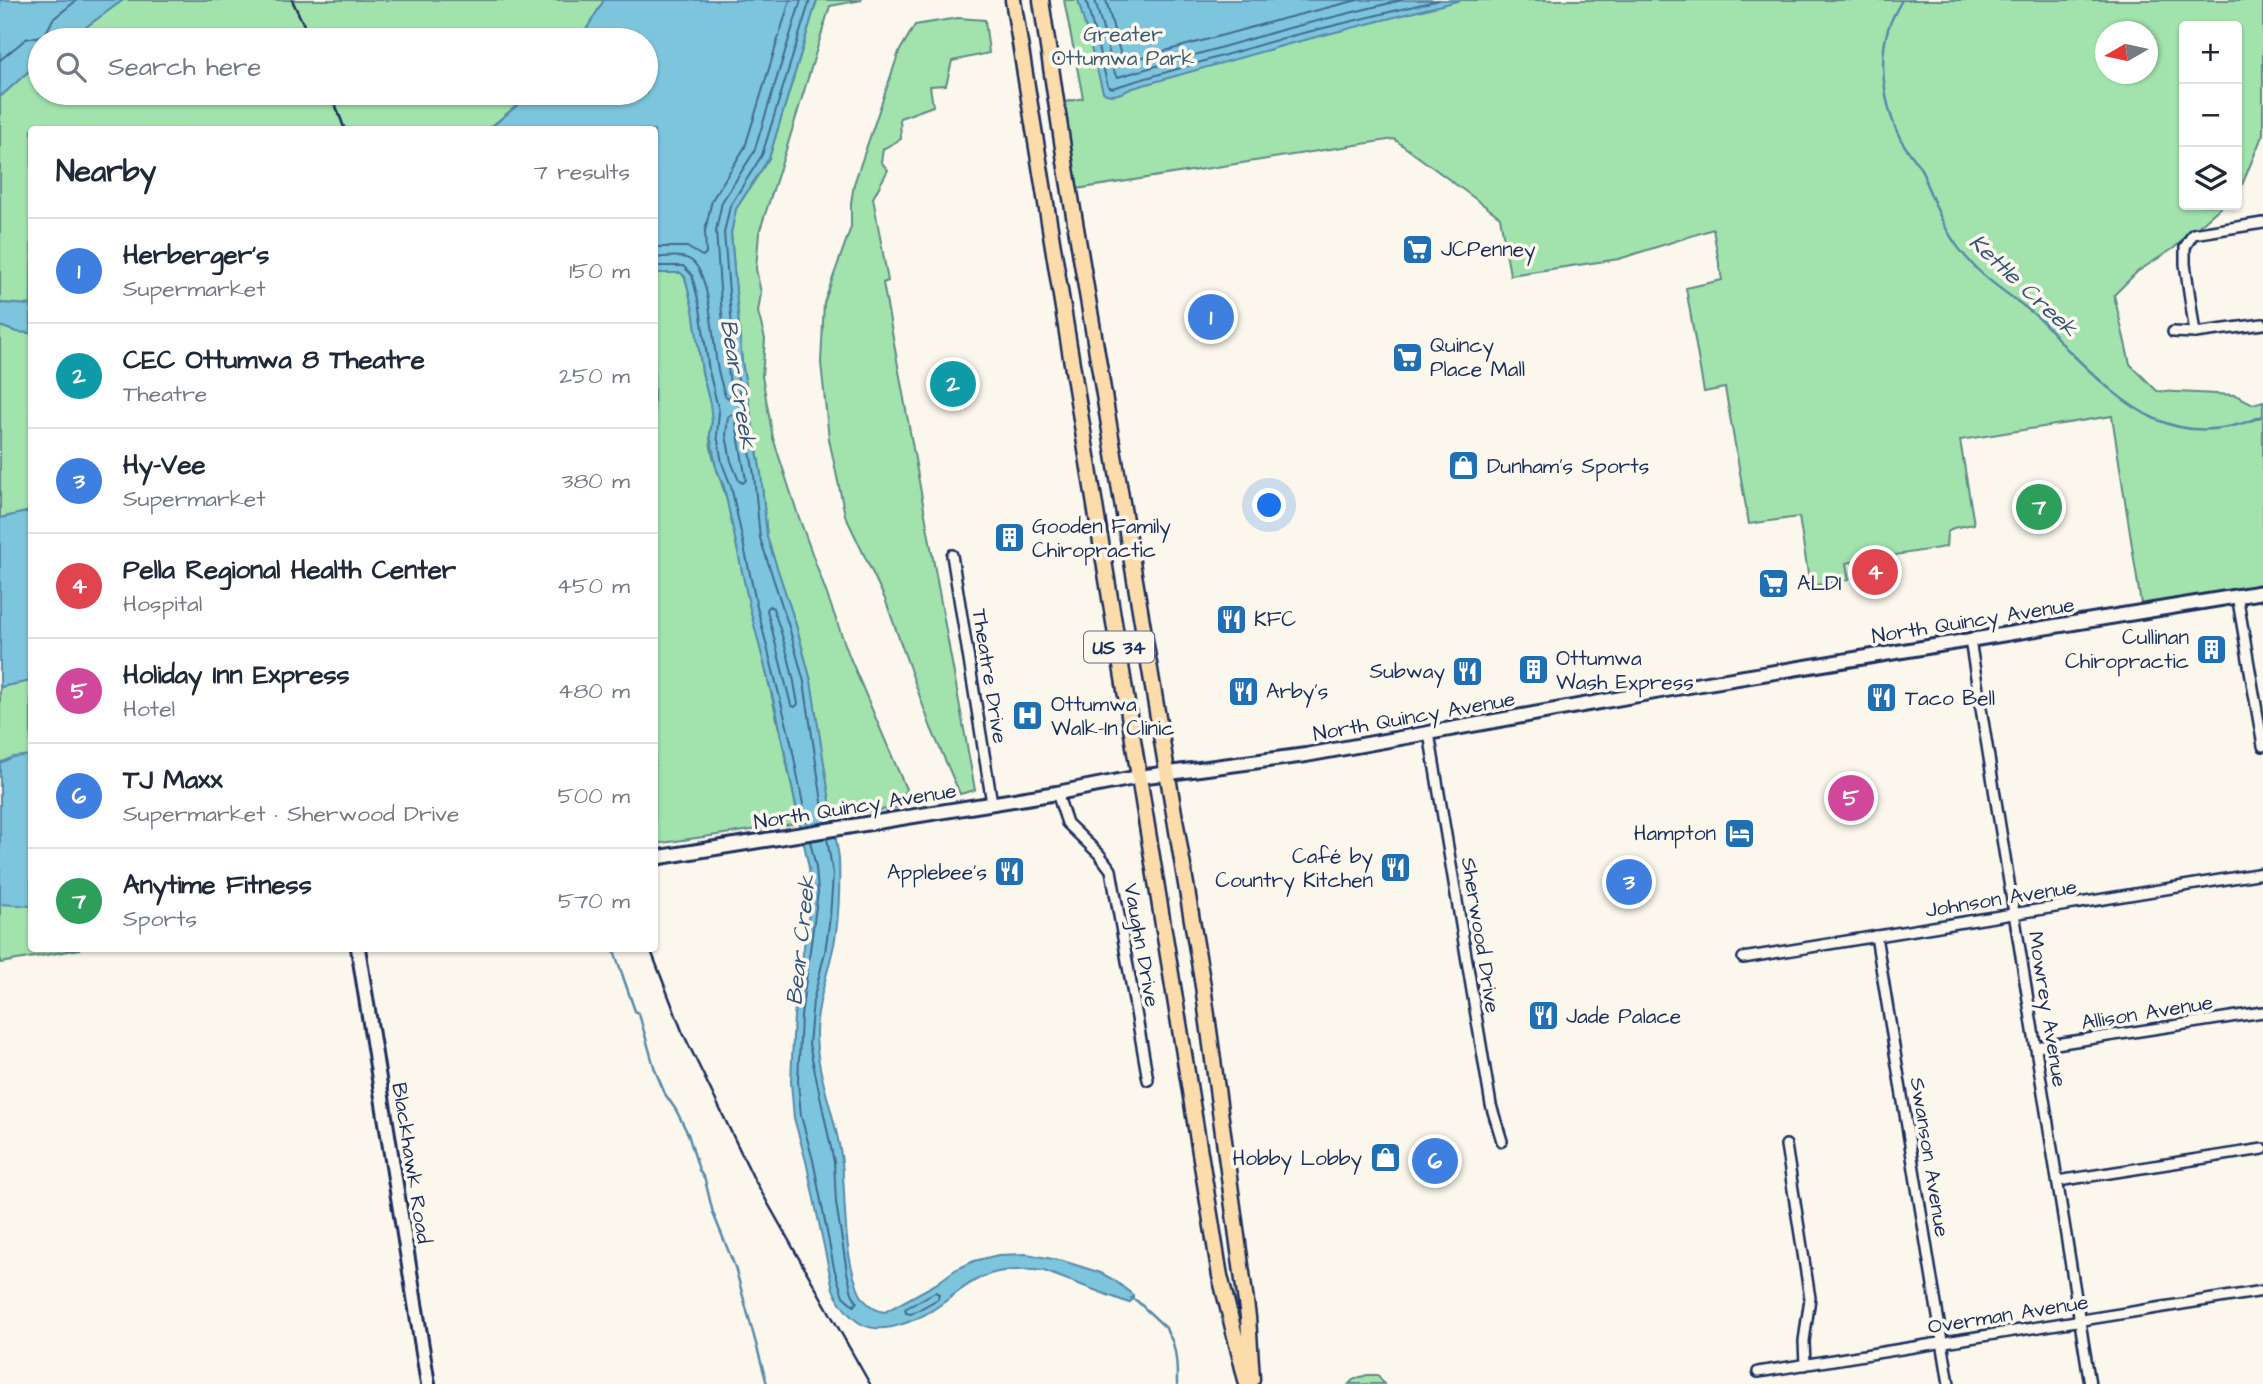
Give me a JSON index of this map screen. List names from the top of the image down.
{
  "streets": {
    "main road": ["North Quincy Avenue", "US 34", "Blackhawk Road"],
    "street": [
      "Theatre Drive",
      "Johnson Avenue",
      "Sherwood Drive",
      "Vaughn Drive",
      "Mowrey Avenue",
      "Allison Avenue",
      "Swanson Avenue",
      "Overman Avenue"
    ]
  },
  "crossings": [
    ["North Quincy Avenue", "US 34"],
    ["North Quincy Avenue", "Theatre Drive"],
    ["North Quincy Avenue", "Sherwood Drive"],
    ["North Quincy Avenue", "Vaughn Drive"],
    ["North Quincy Avenue", "Mowrey Avenue"],
    ["Johnson Avenue", "Mowrey Avenue"],
    ["Johnson Avenue", "Swanson Avenue"],
    ["Mowrey Avenue", "Allison Avenue"],
    ["Mowrey Avenue", "Overman Avenue"],
    ["Swanson Avenue", "Overman Avenue"]
  ],
  "water": ["Kettle Creek", "Bear Creek"],
  "parks": ["Greater Ottumwa Park"],
  "places": {
    "supermarket": ["JCPenney", "Quincy Place Mall", "ALDI"],
    "shop": ["Dunham's Sports", "Hobby Lobby"],
    "building": ["Gooden Family Chiropractic", "Cullinan Chiropractic", "Ottumwa Wash Express"],
    "restaurant": [
      "KFC",
      "Subway",
      "Arby's",
      "Taco Bell",
      "Café by Country Kitchen",
      "Applebee's",
      "Jade Palace"
    ],
    "hospital": ["Ottumwa Walk-In Clinic"],
    "hotel": ["Hampton"]
  },
  "north": "left",
  "page": {
    "map_buttons": ["+", "−"],
    "search": "Search here",
    "heading": ["Nearby", "7 results"],
    "list": [
      {
        "mark": "1",
        "name": "Herberger's",
        "note": "Supermarket",
        "value": "150 m"
      },
      {
        "mark": "2",
        "name": "CEC Ottumwa 8 Theatre",
        "note": "Theatre",
        "value": "250 m"
      },
      {
        "mark": "3",
        "name": "Hy-Vee",
        "note": "Supermarket",
        "value": "380 m"
      },
      {
        "mark": "4",
        "name": "Pella Regional Health Center",
        "note": "Hospital",
        "value": "450 m"
      },
      {
        "mark": "5",
        "name": "Holiday Inn Express",
        "note": "Hotel",
        "value": "480 m"
      },
      {
        "mark": "6",
        "name": "TJ Maxx",
        "note": "Supermarket · Sherwood Drive",
        "value": "500 m"
      },
      {
        "mark": "7",
        "name": "Anytime Fitness",
        "note": "Sports",
        "value": "570 m"
      }
    ],
    "pins": [
      "1",
      "2",
      "7",
      "4",
      "5",
      "3",
      "6"
    ]
  }
}
